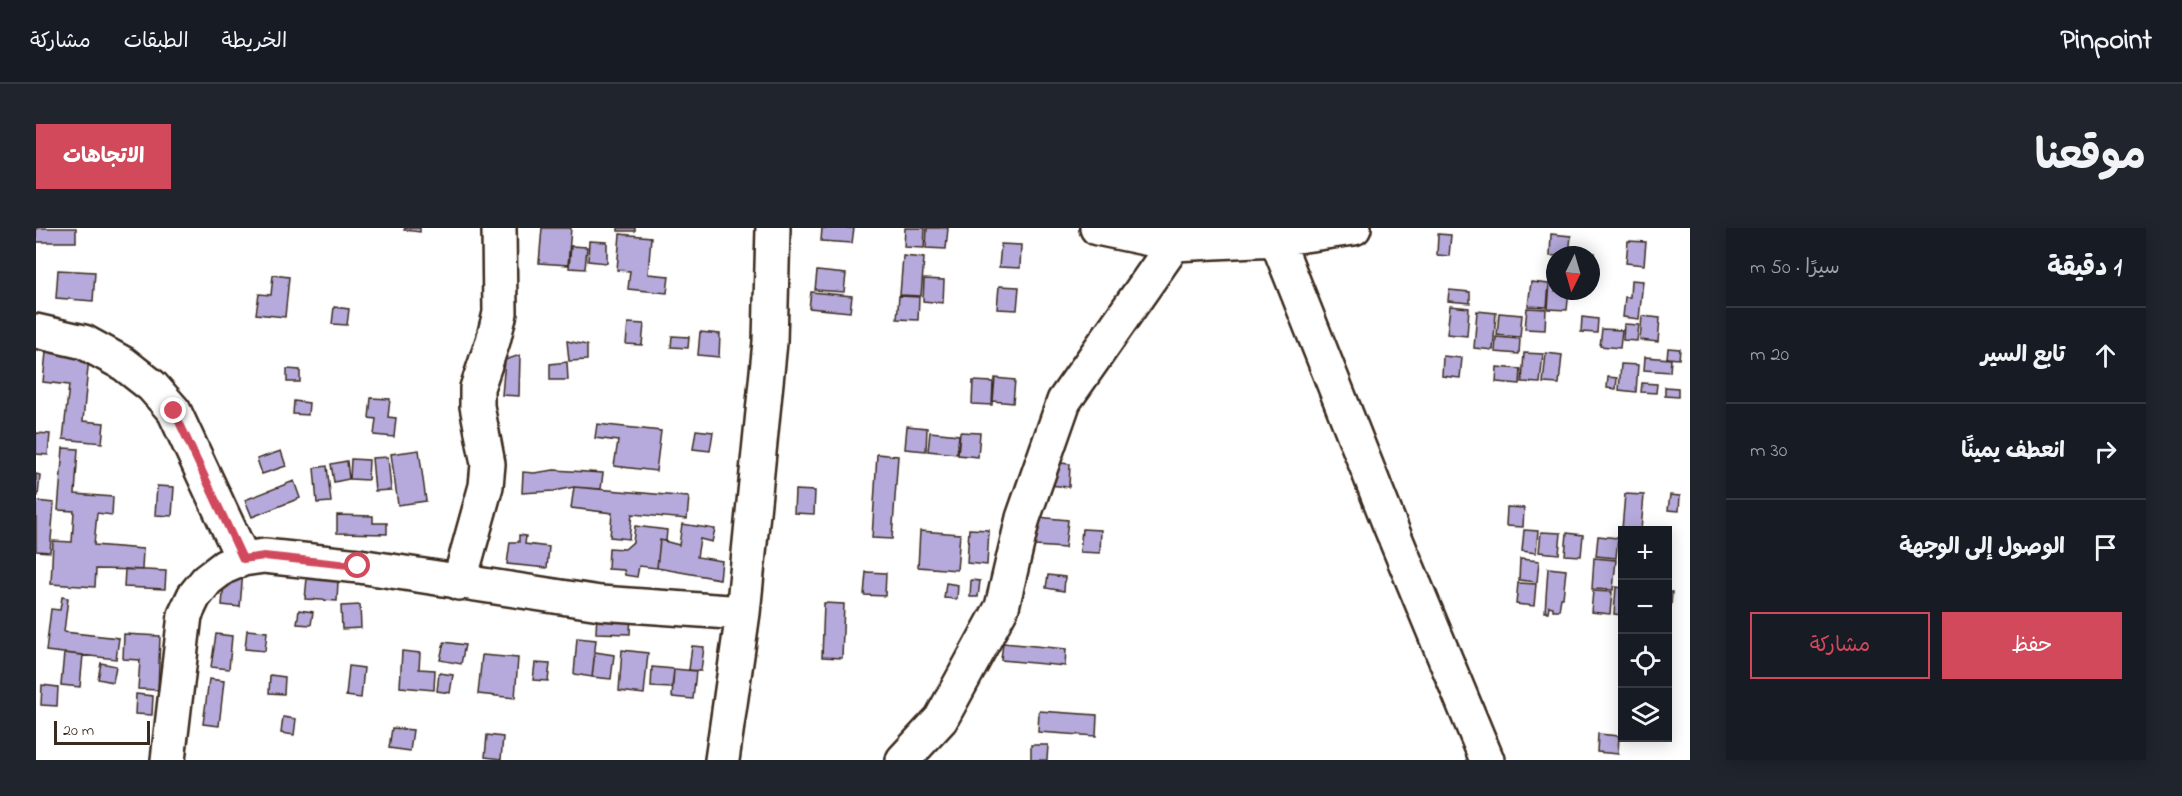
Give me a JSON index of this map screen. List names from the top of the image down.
{
  "scale_bar": "20 m",
  "north": "bottom",
  "page": {
    "header": "Pinpoint",
    "nav": ["الخريطة", "الطبقات", "مشاركة"],
    "title": "موقعنا",
    "buttons": [
      "الاتجاهات",
      ["حفظ", "مشاركة"]
    ],
    "heading": ["1 دقيقة", "سيرًا · 50 m"],
    "list": [
      ["تابع السير", "20 m"],
      ["انعطف يمينًا", "30 m"],
      "الوصول إلى الوجهة"
    ],
    "map_buttons": ["+", "−"],
    "scale": "20 m"
  }
}
